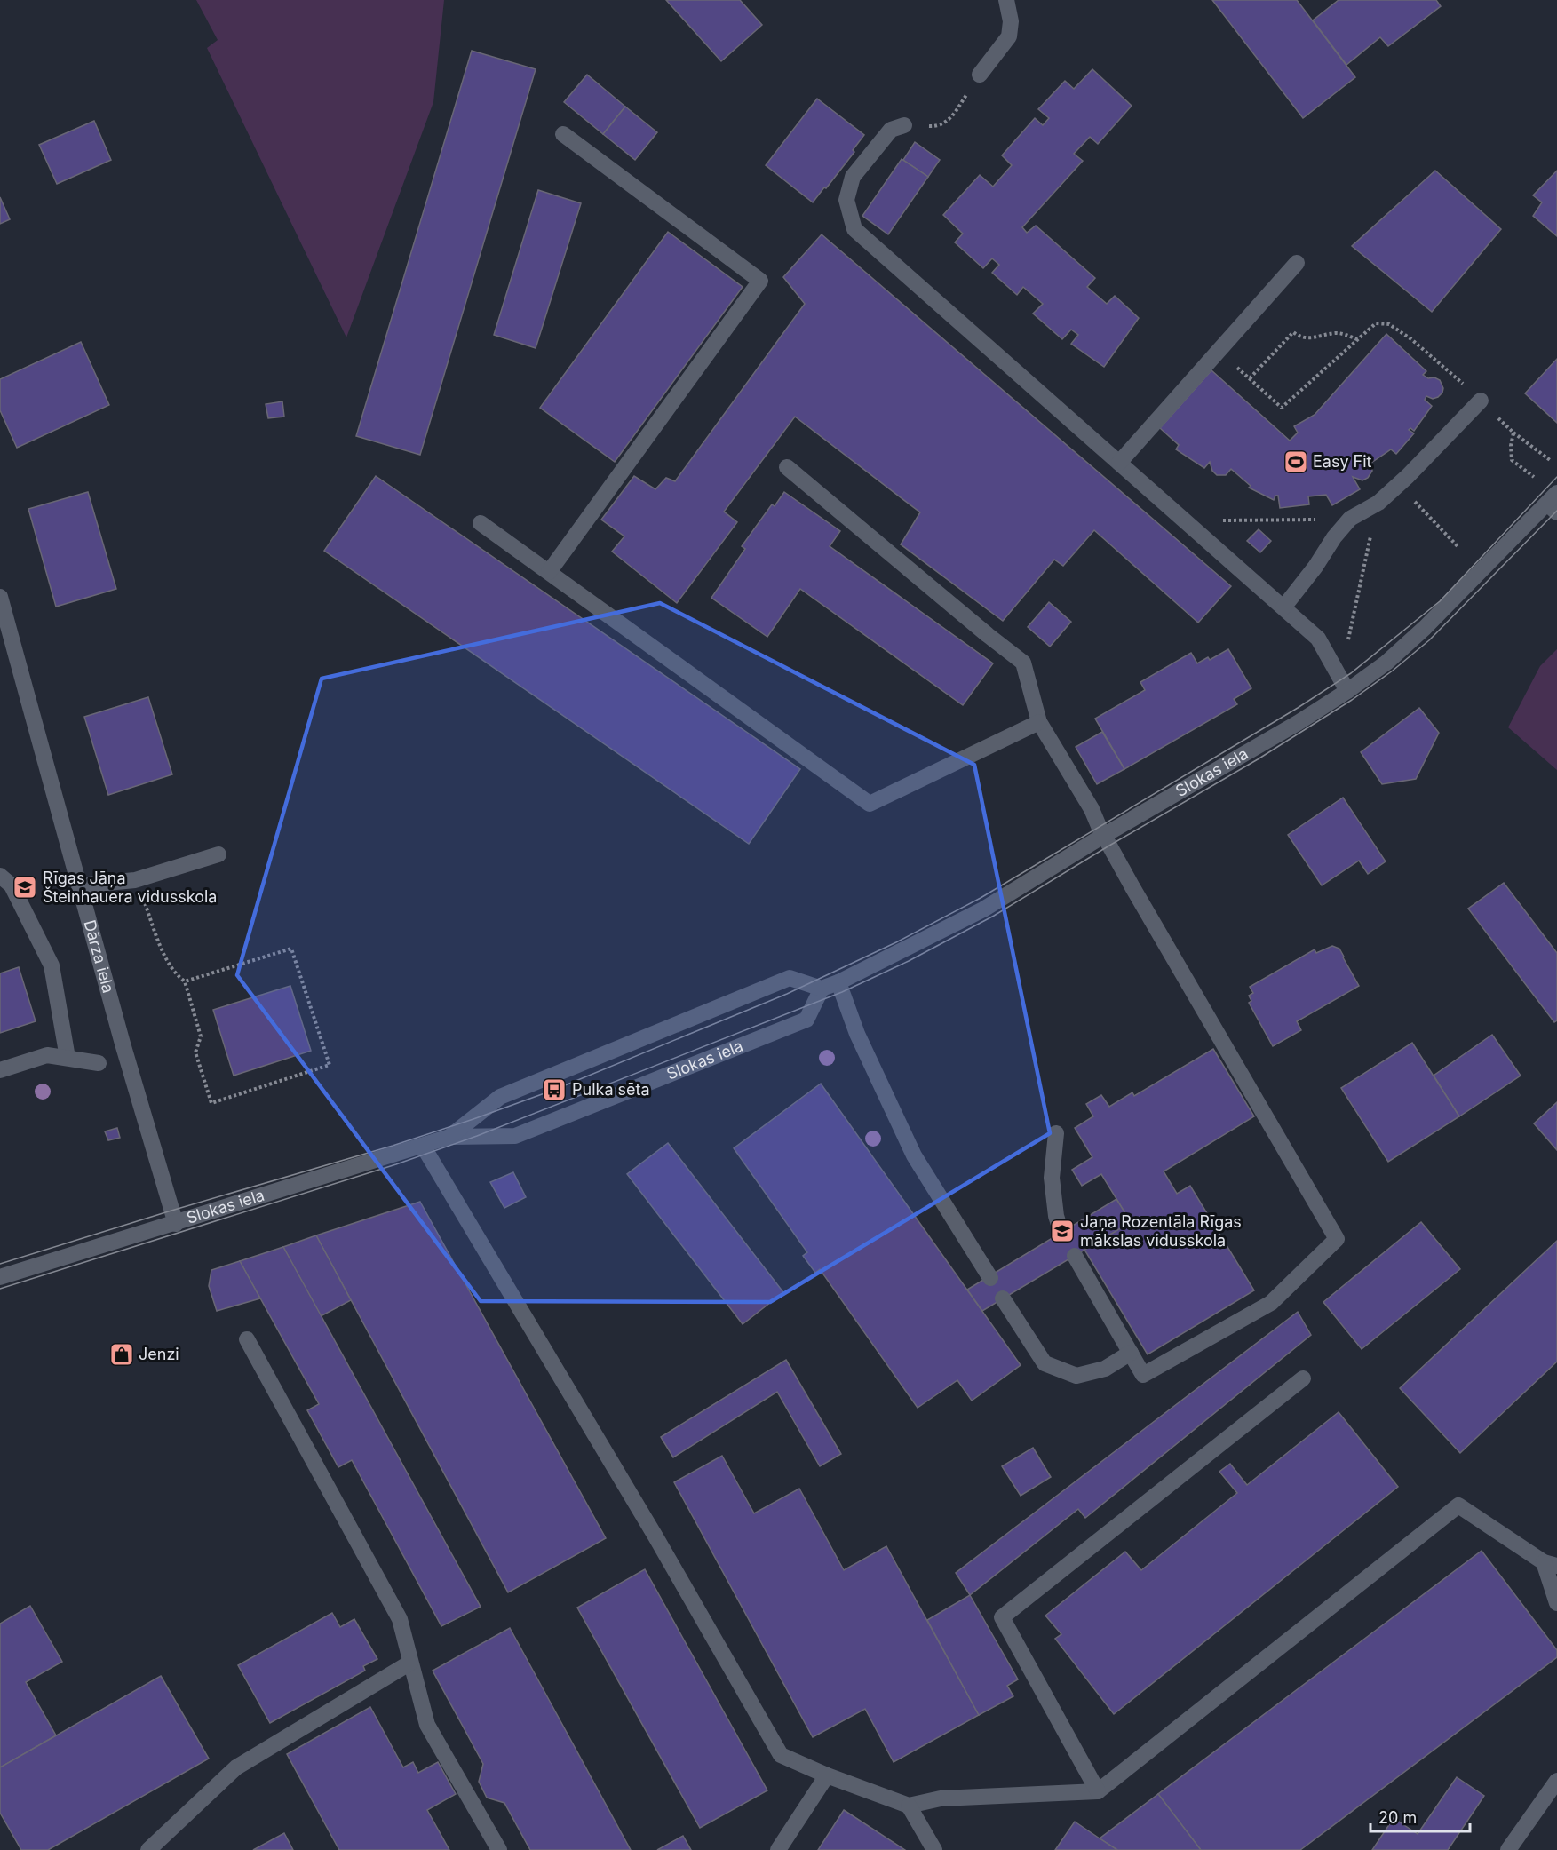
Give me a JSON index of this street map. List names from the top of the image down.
{
  "streets": {
    "street": ["Slokas iela", "Dārza iela"]
  },
  "crossings": [
    ["Slokas iela", "Dārza iela"]
  ],
  "places": {
    "sports": ["Easy Fit"],
    "school or university": ["Rīgas Jāņa Šteinhauera vidusskola", "Jaņa Rozentāla Rīgas mākslas vidusskola"],
    "bus stop": ["Pulka sēta"],
    "shop": ["Jenzi"]
  },
  "scale_bar": "20 m"
}
